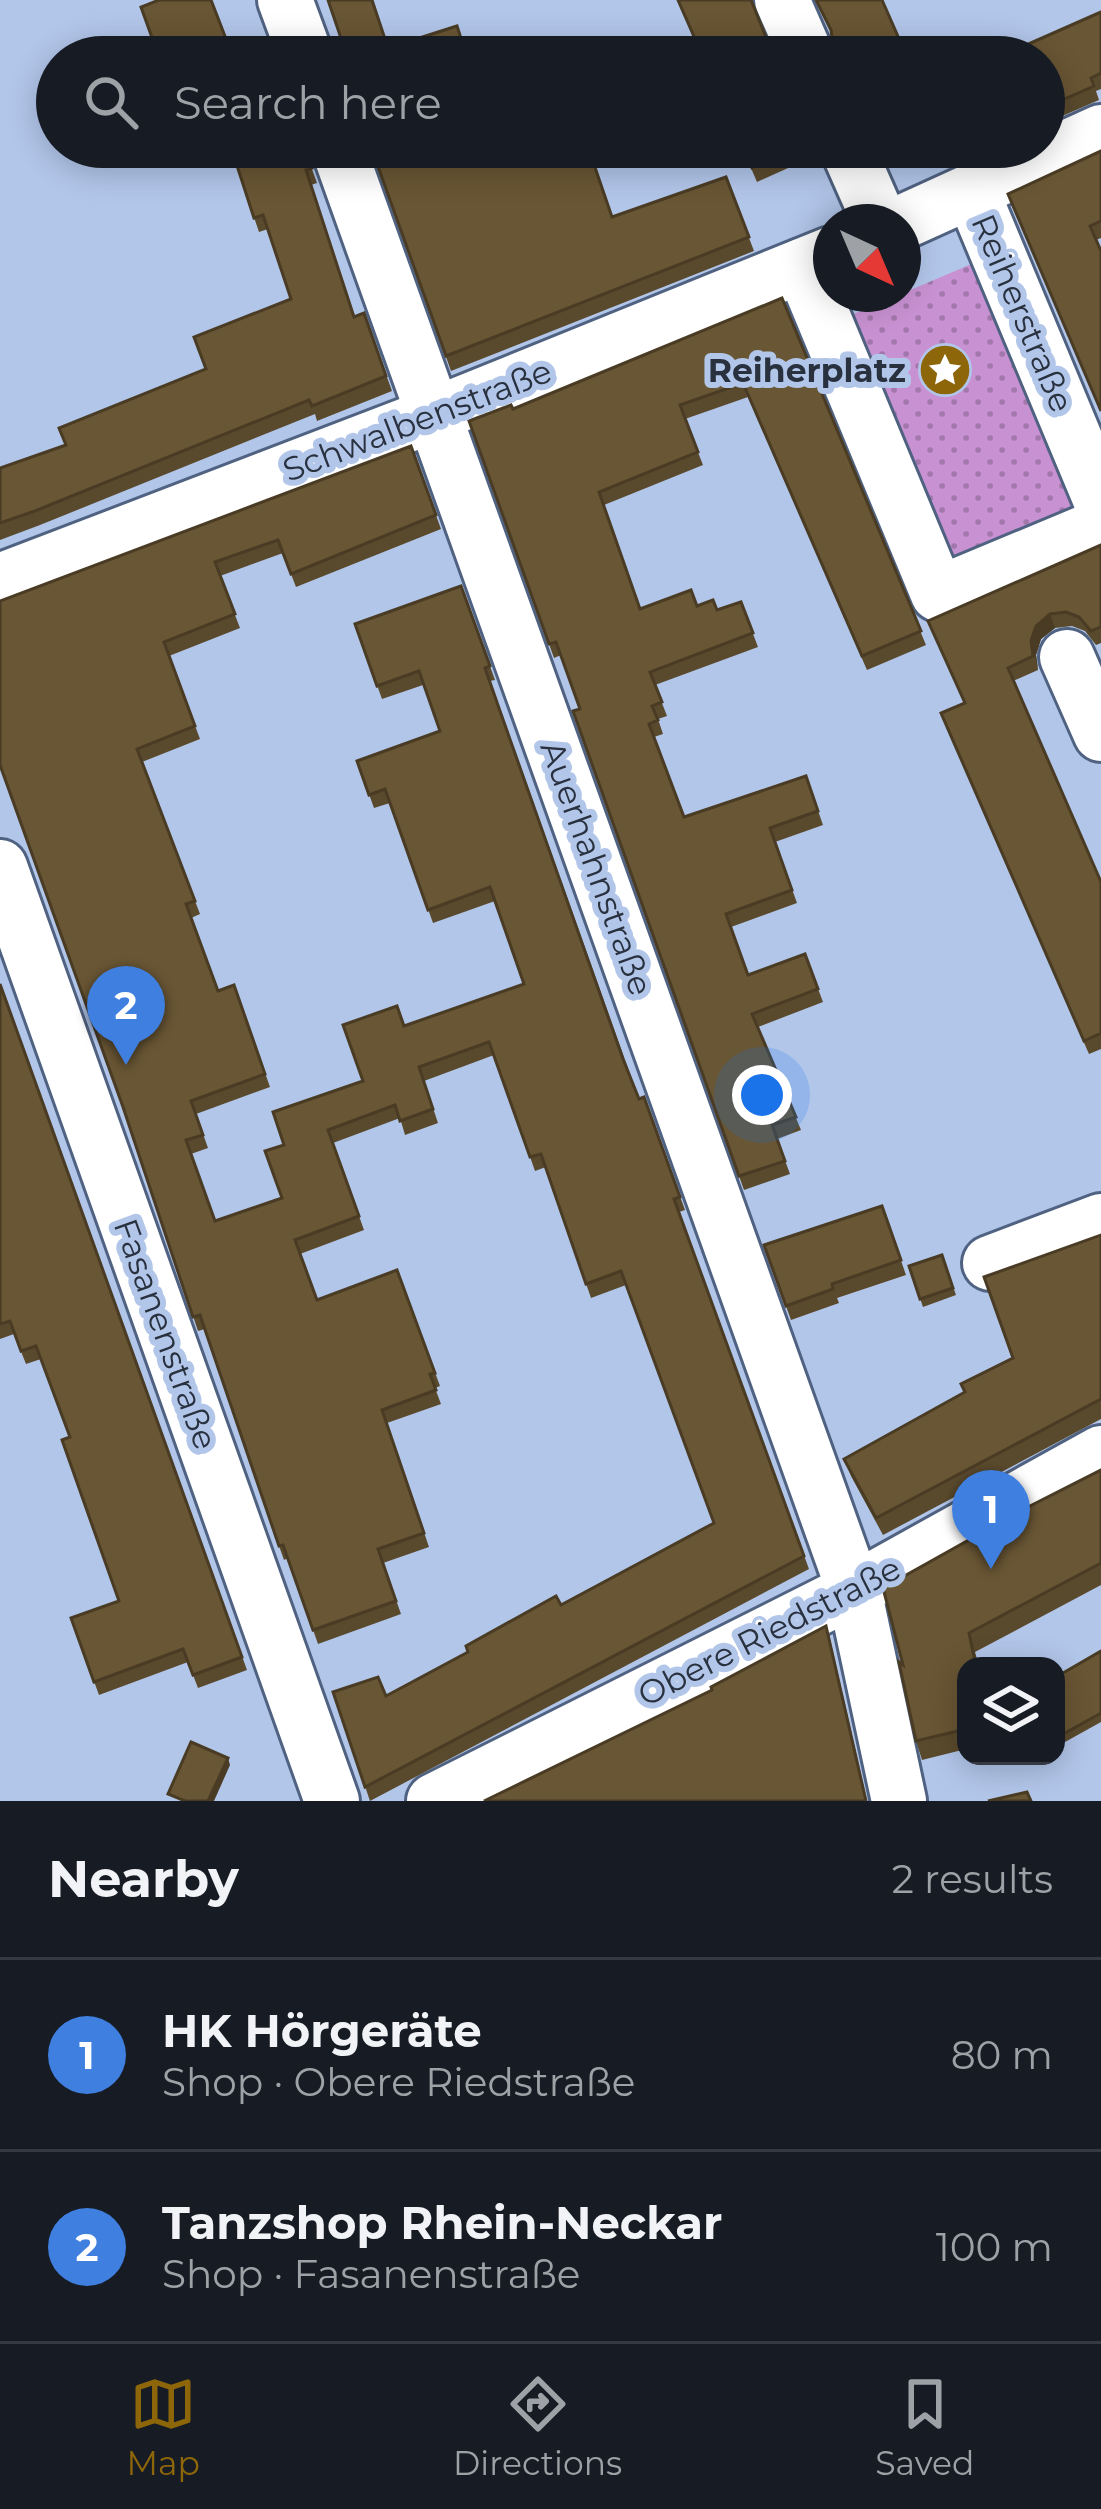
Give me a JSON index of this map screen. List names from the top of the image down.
{
  "streets": {
    "street": [
      "Reiherstraße",
      "Schwalbenstraße",
      "Auerhahnstraße",
      "Fasanenstraße",
      "Obere Riedstraße"
    ]
  },
  "crossings": [
    ["Schwalbenstraße", "Auerhahnstraße"],
    ["Auerhahnstraße", "Obere Riedstraße"]
  ],
  "places": {
    "place": ["Reiherplatz"]
  },
  "north": "bottom right",
  "page": {
    "search": "Search here",
    "pins": ["2", "1"],
    "heading": ["Nearby", "2 results"],
    "list": [
      {
        "mark": "1",
        "name": "HK Hörgeräte",
        "note": "Shop · Obere Riedstraße",
        "value": "80 m"
      },
      {
        "mark": "2",
        "name": "Tanzshop Rhein-Neckar",
        "note": "Shop · Fasanenstraße",
        "value": "100 m"
      }
    ],
    "nav": ["Map", "Directions", "Saved"]
  }
}
